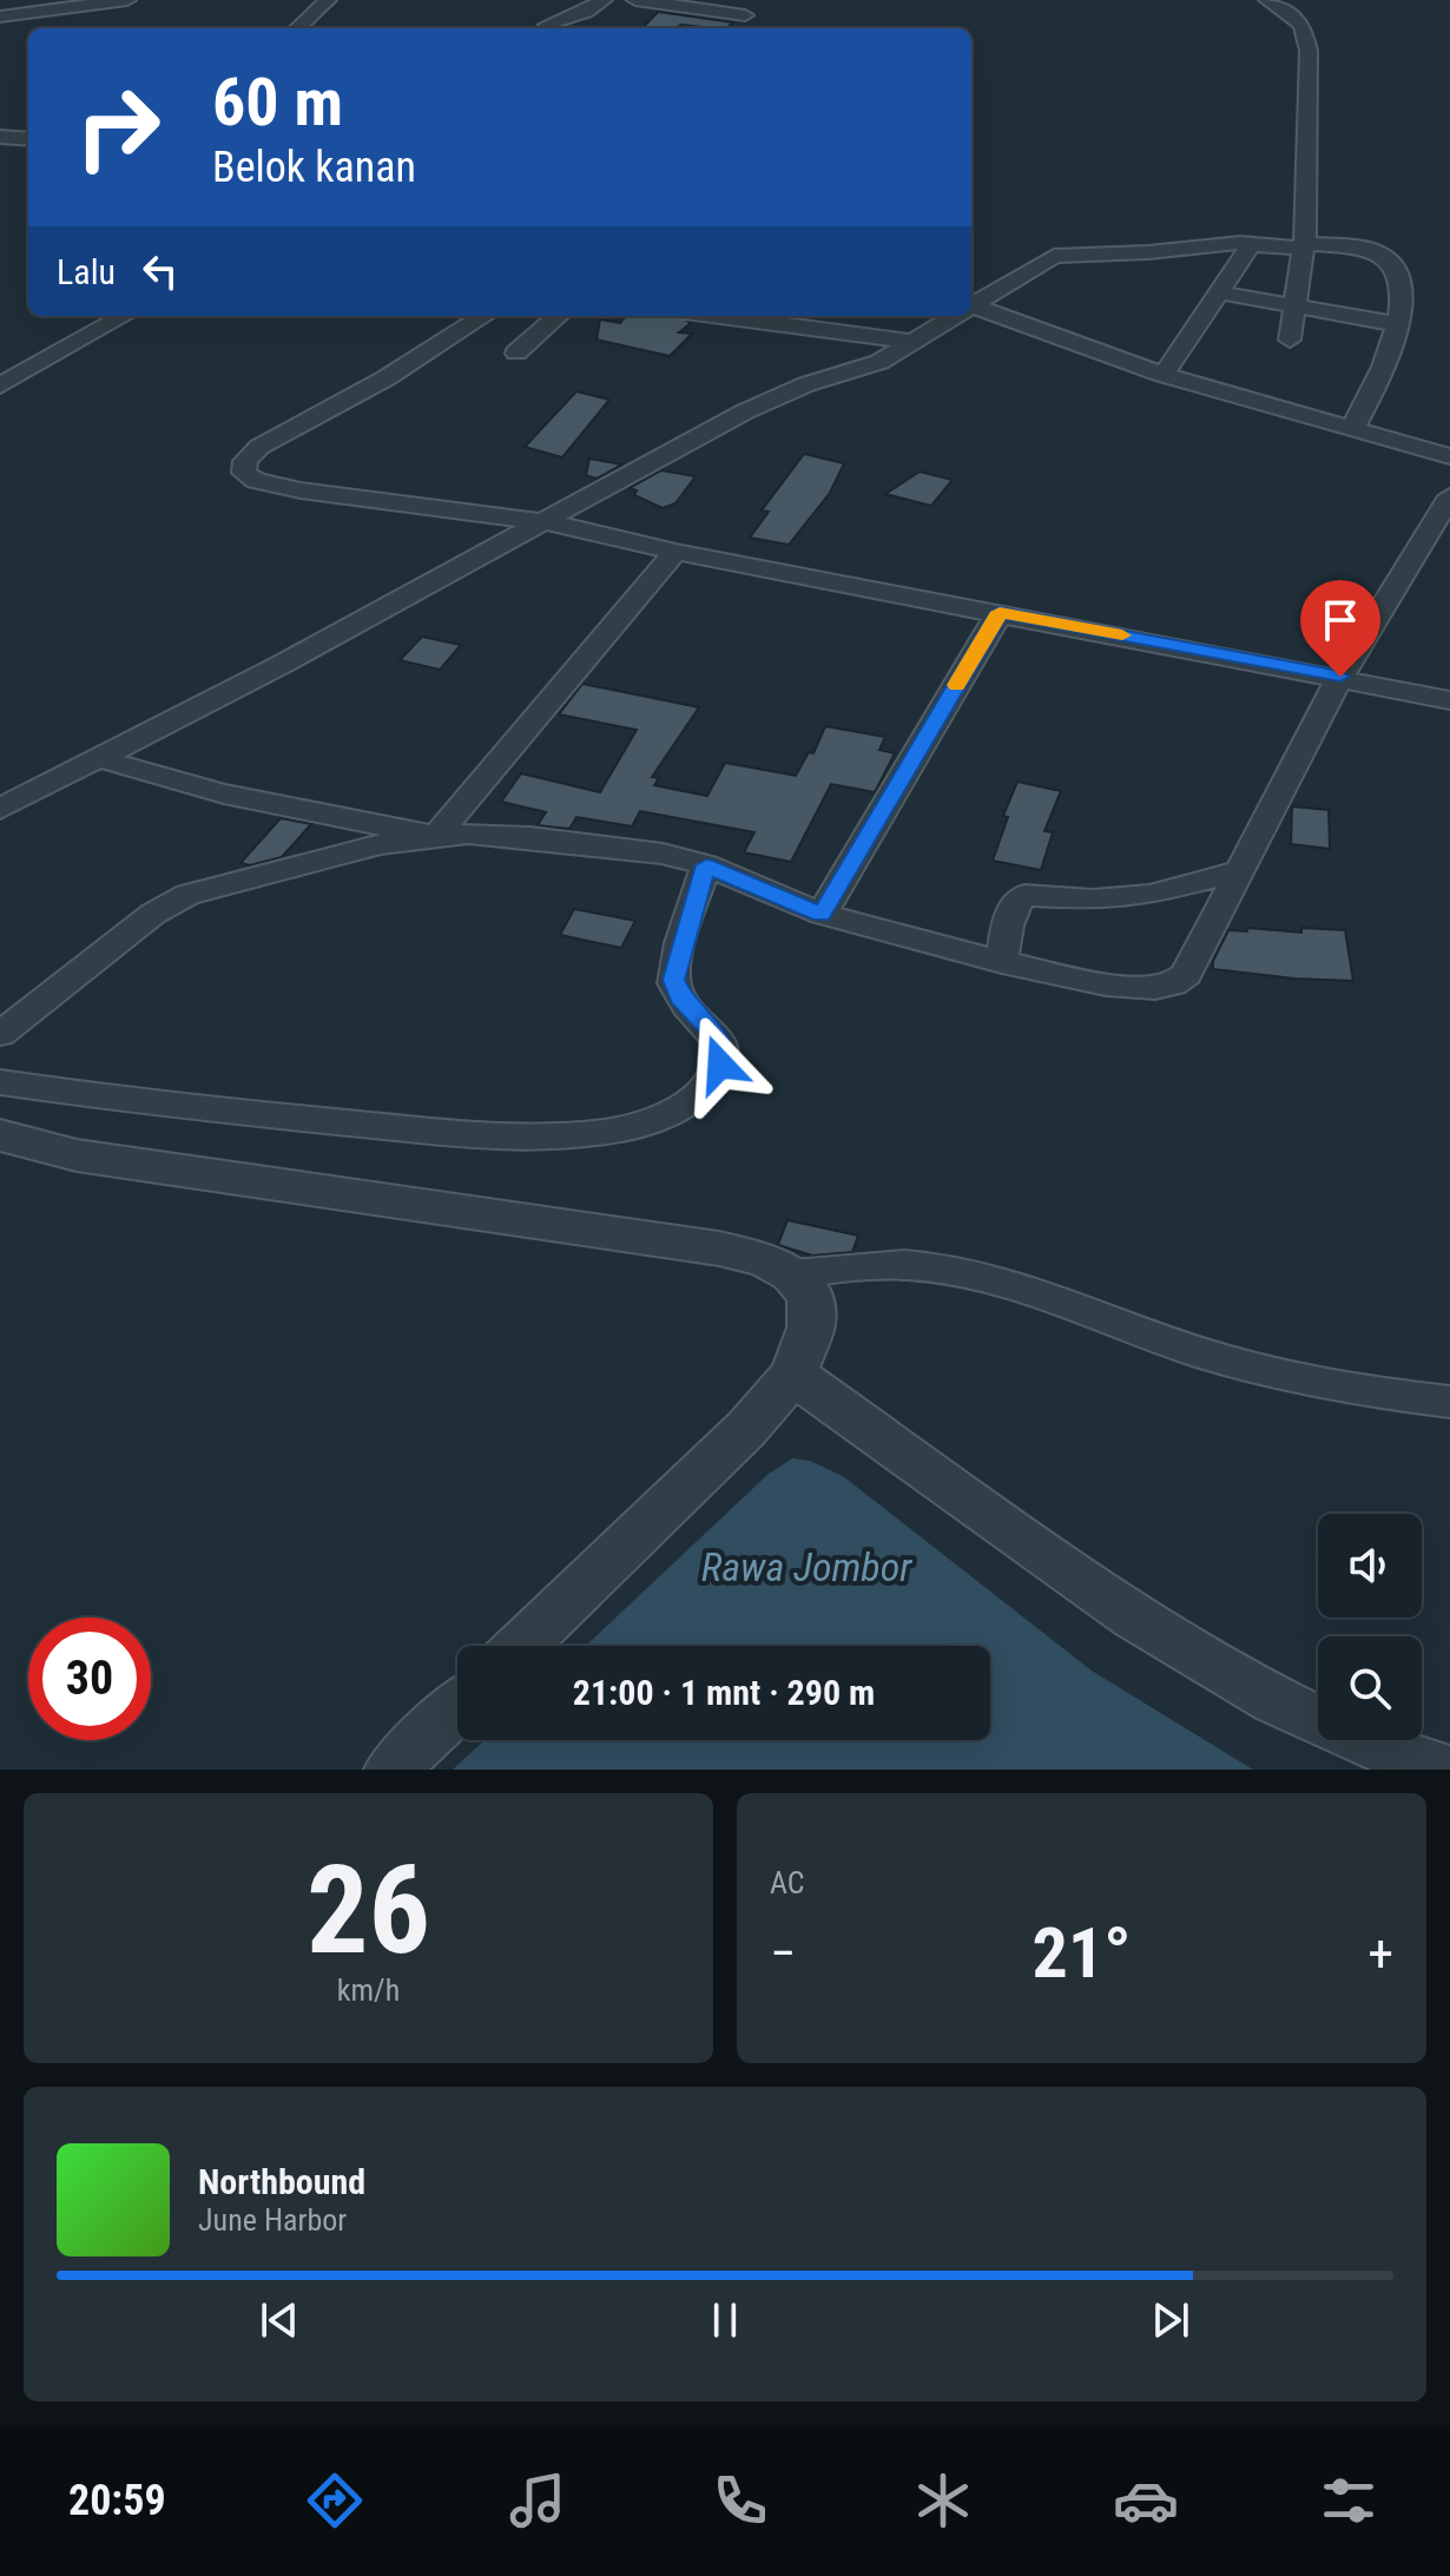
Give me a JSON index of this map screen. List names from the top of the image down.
{
  "water": ["Rawa Jombor"],
  "page": {
    "turn": ["60 m", "Belok kanan"],
    "then": "Lalu",
    "limit": "30",
    "trip": "21:00 · 1 mnt · 290 m",
    "tile": [
      ["26", "km/h"],
      "AC"
    ],
    "heat": ["−", "21°", "+"],
    "song": ["Northbound", "June Harbor"],
    "tabs": "20:59"
  }
}
